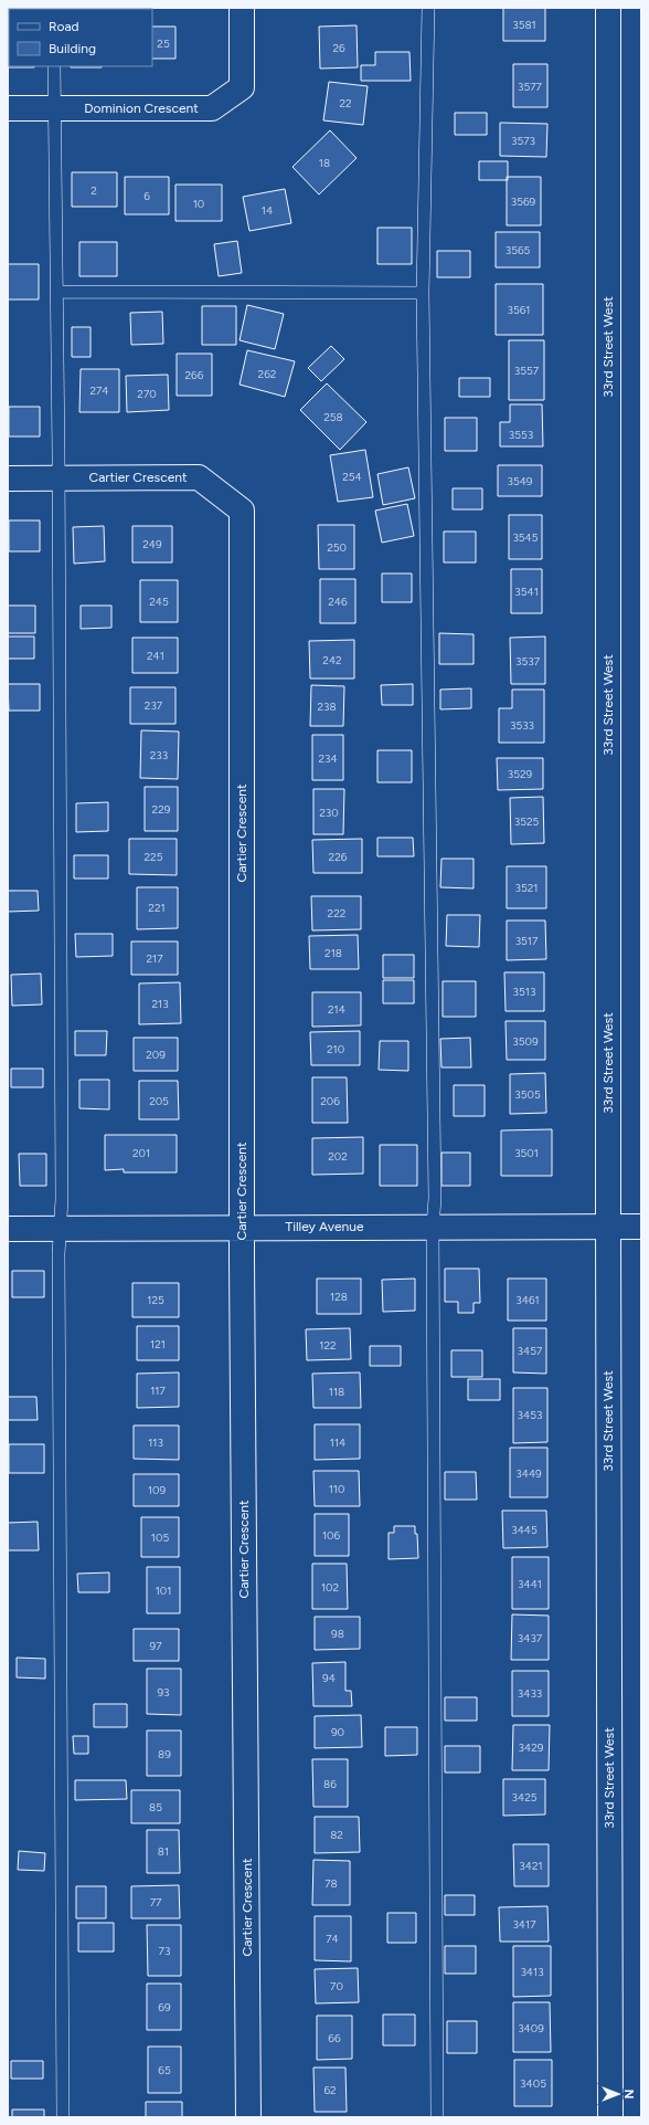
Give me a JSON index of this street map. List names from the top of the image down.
{
  "streets": {
    "street": [
      "Dominion Crescent",
      "33rd Street West",
      "Cartier Crescent",
      "Tilley Avenue"
    ]
  },
  "crossings": [
    ["33rd Street West", "Tilley Avenue"],
    ["Cartier Crescent", "Tilley Avenue"]
  ],
  "house_numbers": [
    "3581",
    "25",
    "26",
    "3577",
    "22",
    "3573",
    "18",
    "2",
    "6",
    "3569",
    "10",
    "14",
    "3565",
    "3561",
    "3557",
    "262",
    "266",
    "274",
    "270",
    "258",
    "3553",
    "254",
    "3549",
    "3545",
    "249",
    "250",
    "3541",
    "245",
    "246",
    "241",
    "242",
    "3537",
    "237",
    "238",
    "3533",
    "233",
    "234",
    "3529",
    "229",
    "230",
    "3525",
    "225",
    "226",
    "3521",
    "221",
    "222",
    "3517",
    "218",
    "217",
    "3513",
    "213",
    "214",
    "3509",
    "210",
    "209",
    "3505",
    "205",
    "206",
    "201",
    "3501",
    "202",
    "128",
    "125",
    "3461",
    "121",
    "122",
    "3457",
    "117",
    "118",
    "3453",
    "113",
    "114",
    "3449",
    "110",
    "109",
    "3445",
    "106",
    "105",
    "3441",
    "102",
    "101",
    "98",
    "3437",
    "97",
    "94",
    "93",
    "3433",
    "90",
    "3429",
    "89",
    "86",
    "3425",
    "85",
    "82",
    "81",
    "3421",
    "78",
    "77",
    "3417",
    "74",
    "73",
    "3413",
    "70",
    "69",
    "3409",
    "66",
    "65",
    "3405",
    "62"
  ],
  "legend": ["Road", "Building"],
  "north": "right"
}
